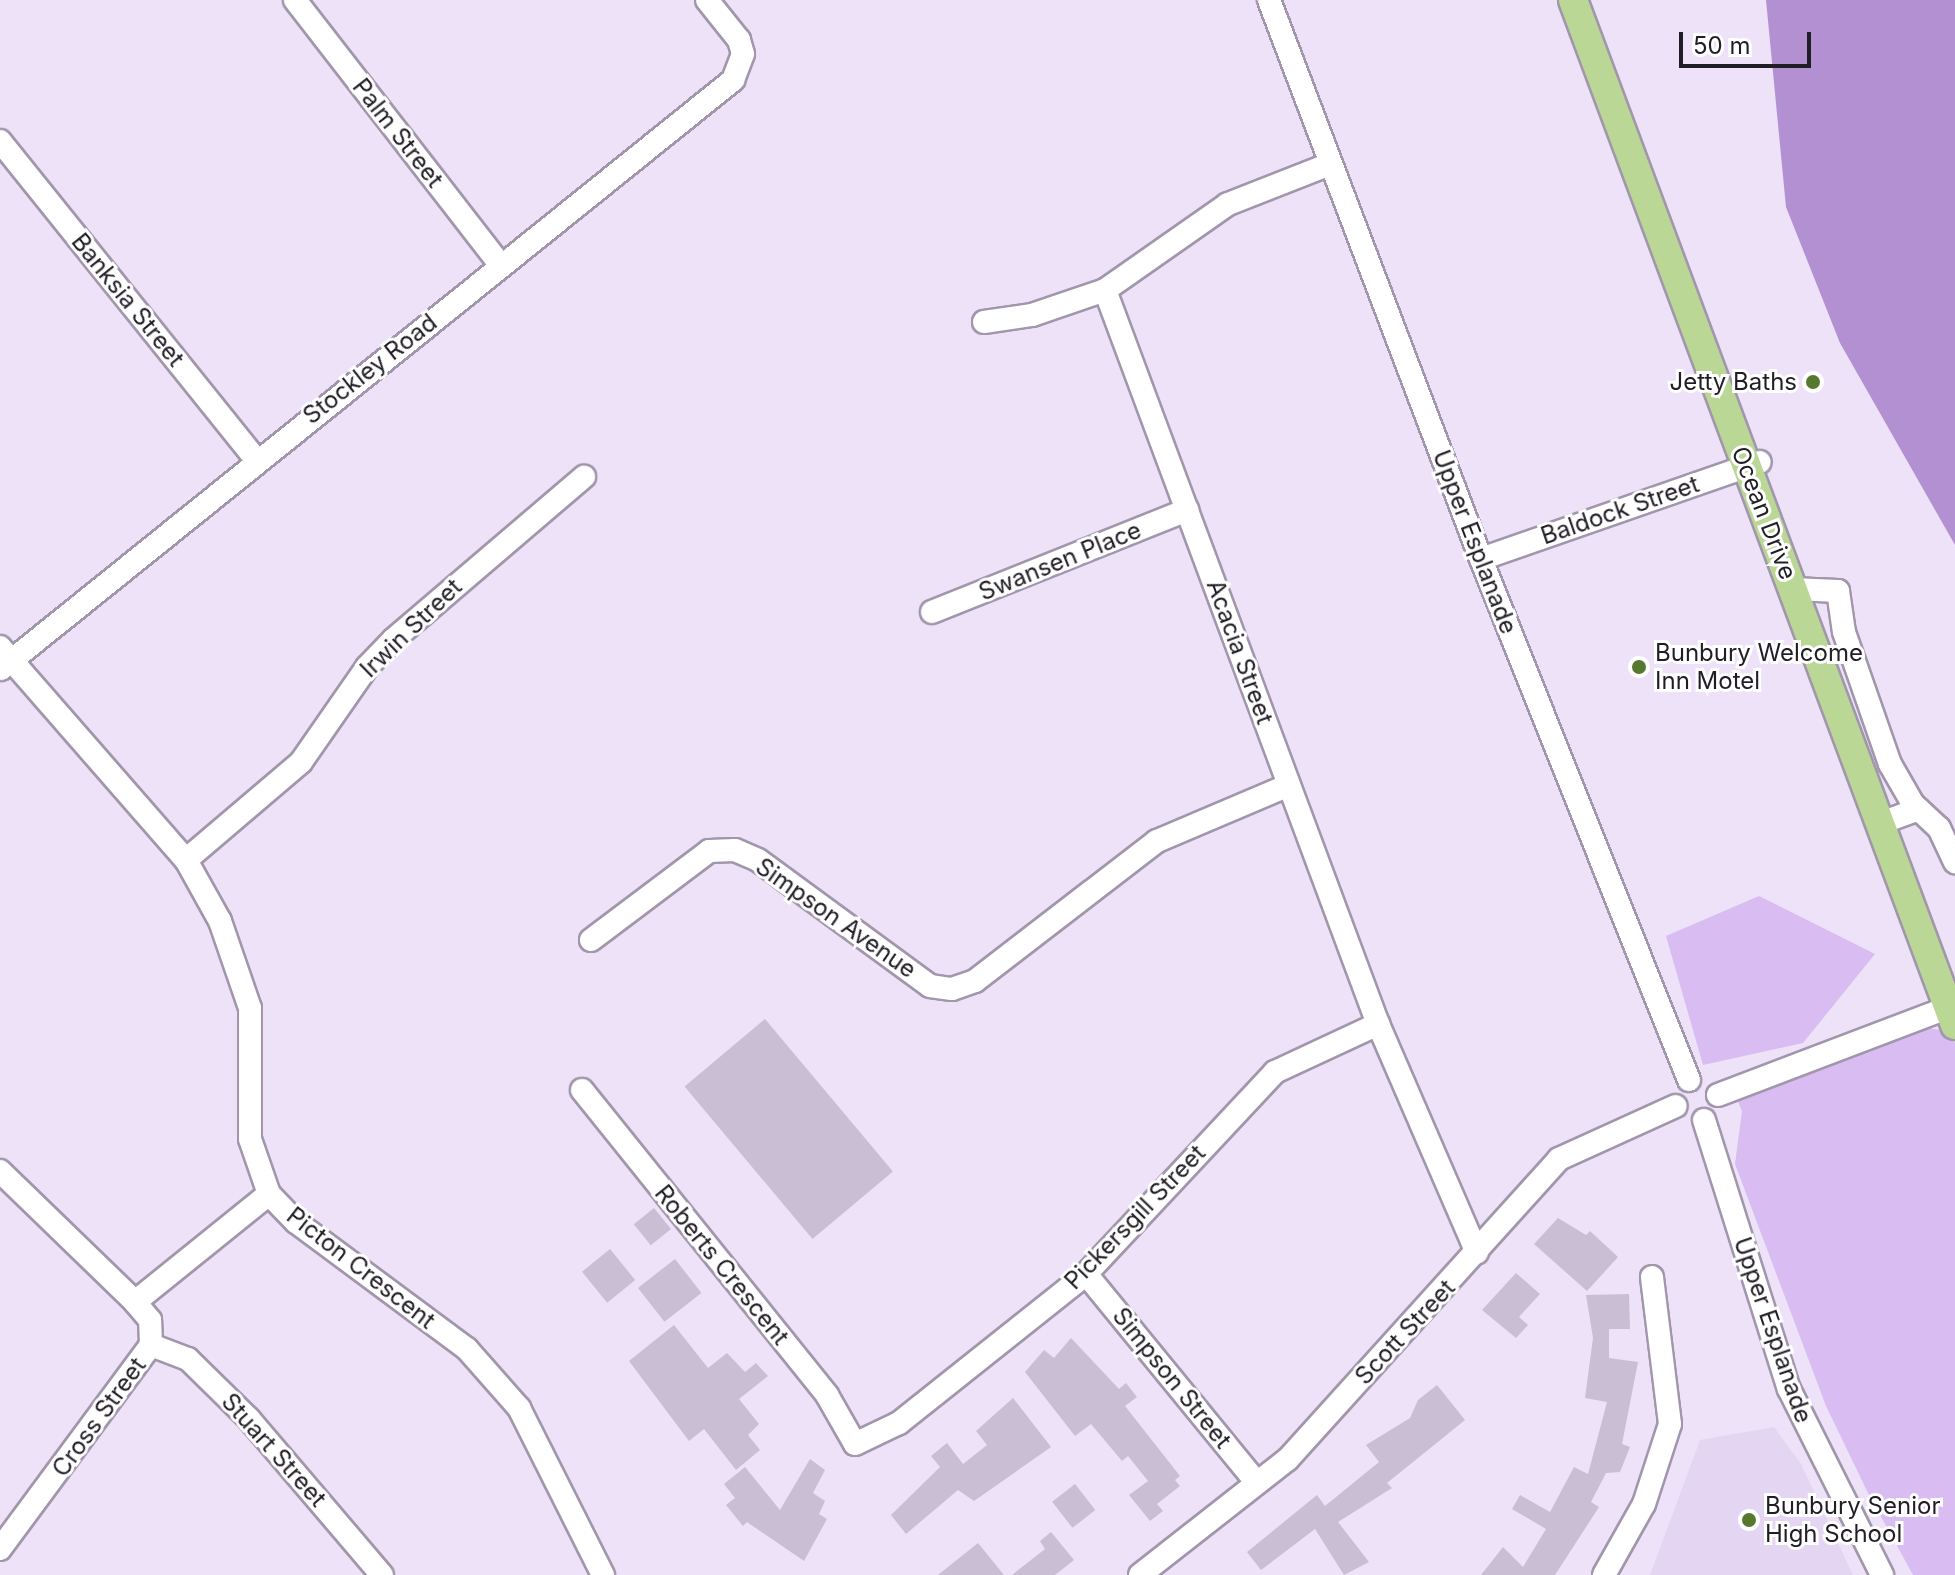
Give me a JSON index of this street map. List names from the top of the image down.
{
  "streets": {
    "main road": ["Ocean Drive"],
    "street": [
      "Palm Street",
      "Banksia Street",
      "Stockley Road",
      "Baldock Street",
      "Upper Esplanade",
      "Swansen Place",
      "Irwin Street",
      "Acacia Street",
      "Simpson Avenue",
      "Pickersgill Street",
      "Roberts Crescent",
      "Picton Crescent",
      "Scott Street",
      "Simpson Street",
      "Cross Street",
      "Stuart Street"
    ]
  },
  "crossings": [
    ["Palm Street", "Stockley Road"],
    ["Banksia Street", "Stockley Road"],
    ["Stockley Road", "Picton Crescent"],
    ["Baldock Street", "Ocean Drive"],
    ["Baldock Street", "Upper Esplanade"],
    ["Upper Esplanade", "Scott Street"],
    ["Swansen Place", "Acacia Street"],
    ["Irwin Street", "Picton Crescent"],
    ["Acacia Street", "Simpson Avenue"],
    ["Acacia Street", "Pickersgill Street"],
    ["Acacia Street", "Scott Street"],
    ["Pickersgill Street", "Roberts Crescent"],
    ["Pickersgill Street", "Simpson Street"],
    ["Scott Street", "Simpson Street"],
    ["Cross Street", "Stuart Street"]
  ],
  "places": ["Jetty Baths", "Bunbury Welcome Inn Motel", "Bunbury Senior High School"],
  "scale_bar": "50 m"
}
